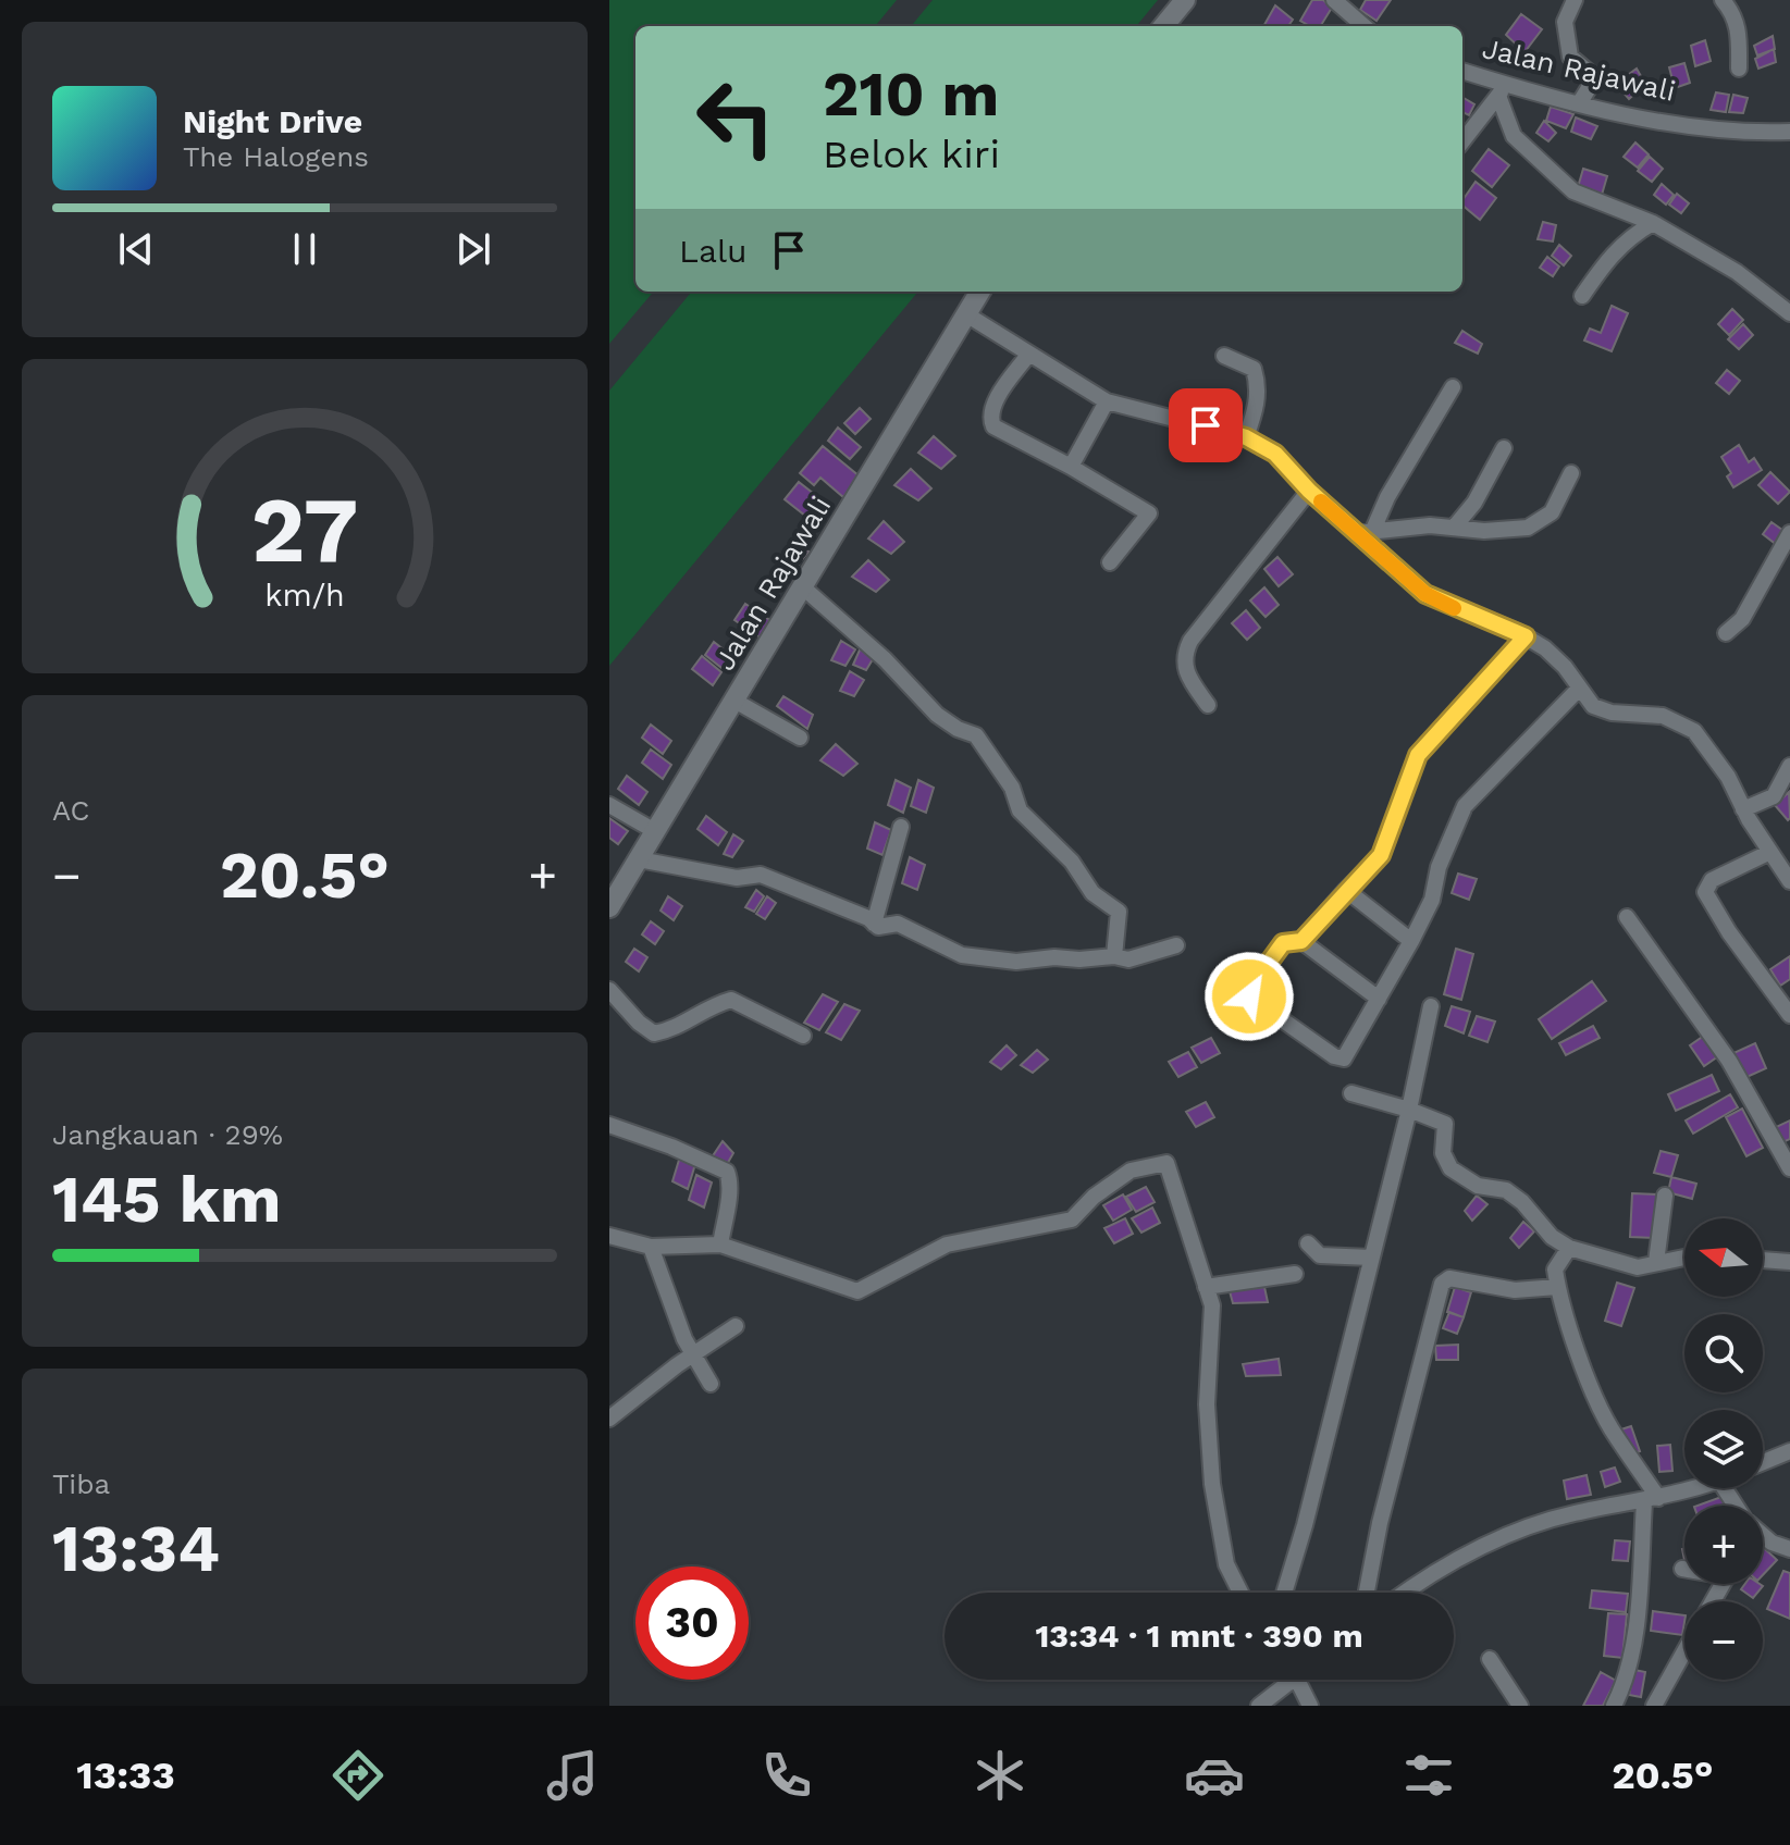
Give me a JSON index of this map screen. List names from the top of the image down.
{
  "streets": {
    "street": ["Jalan Rajawali"]
  },
  "north": "left",
  "page": {
    "turn": ["210 m", "Belok kiri"],
    "song": ["Night Drive", "The Halogens"],
    "then": "Lalu",
    "tile": [
      "AC",
      ["Jangkauan · 29%", "145 km"],
      ["Tiba", "13:34"]
    ],
    "heat": ["−", "20.5°", "+"],
    "map_buttons": ["+", "−"],
    "limit": "30",
    "trip": "13:34 · 1 mnt · 390 m",
    "tabs": ["13:33", "20.5°"],
    "gauge": ["27", "km/h"]
  }
}
